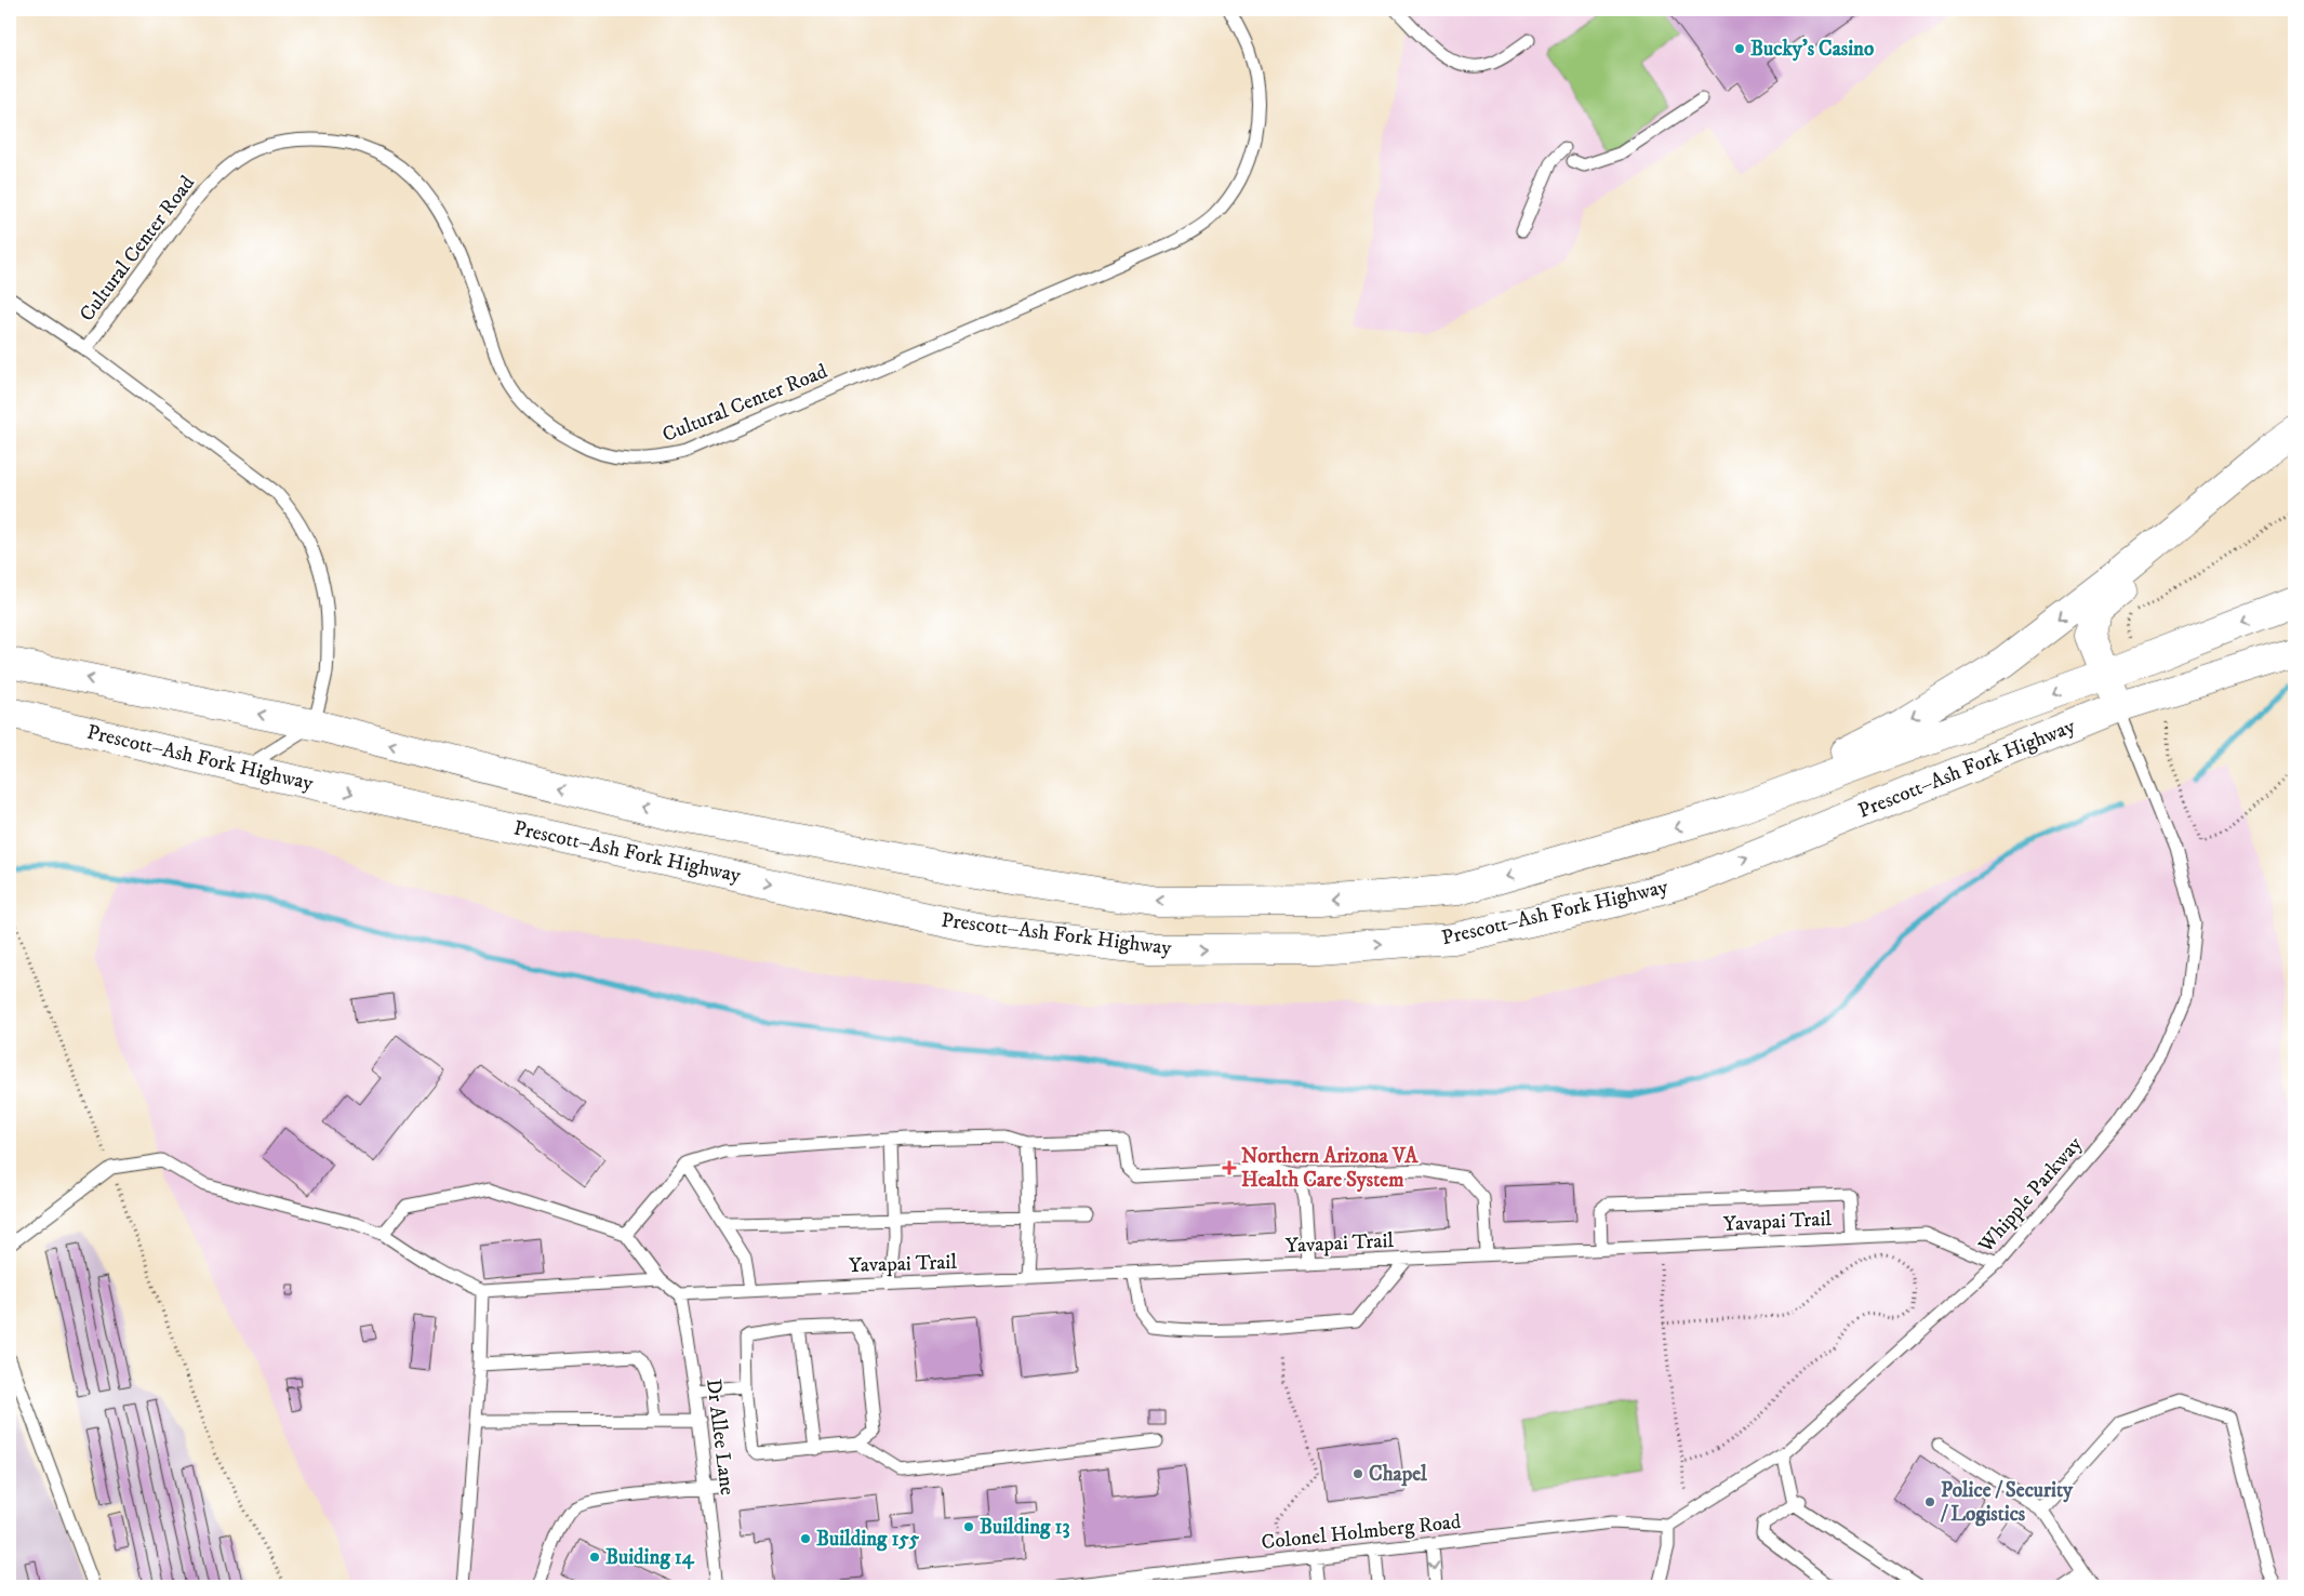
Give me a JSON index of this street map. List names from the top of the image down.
{
  "streets": {
    "main road": ["Prescott–Ash Fork Highway"],
    "lane": [
      "Cultural Center Road",
      "Whipple Parkway",
      "Yavapai Trail",
      "Dr Allee Lane",
      "Colonel Holmberg Road"
    ]
  },
  "crossings": [
    ["Cultural Center Road", "Prescott–Ash Fork Highway"],
    ["Prescott–Ash Fork Highway", "Whipple Parkway"],
    ["Whipple Parkway", "Yavapai Trail"],
    ["Whipple Parkway", "Colonel Holmberg Road"],
    ["Yavapai Trail", "Dr Allee Lane"]
  ],
  "places": {
    "other": [
      "Bucky's Casino",
      "Chapel",
      "Police / Security / Logistics",
      "Building 13",
      "Building 155",
      "Buiding 14"
    ],
    "health": ["Northern Arizona VA Health Care System"]
  }
}
